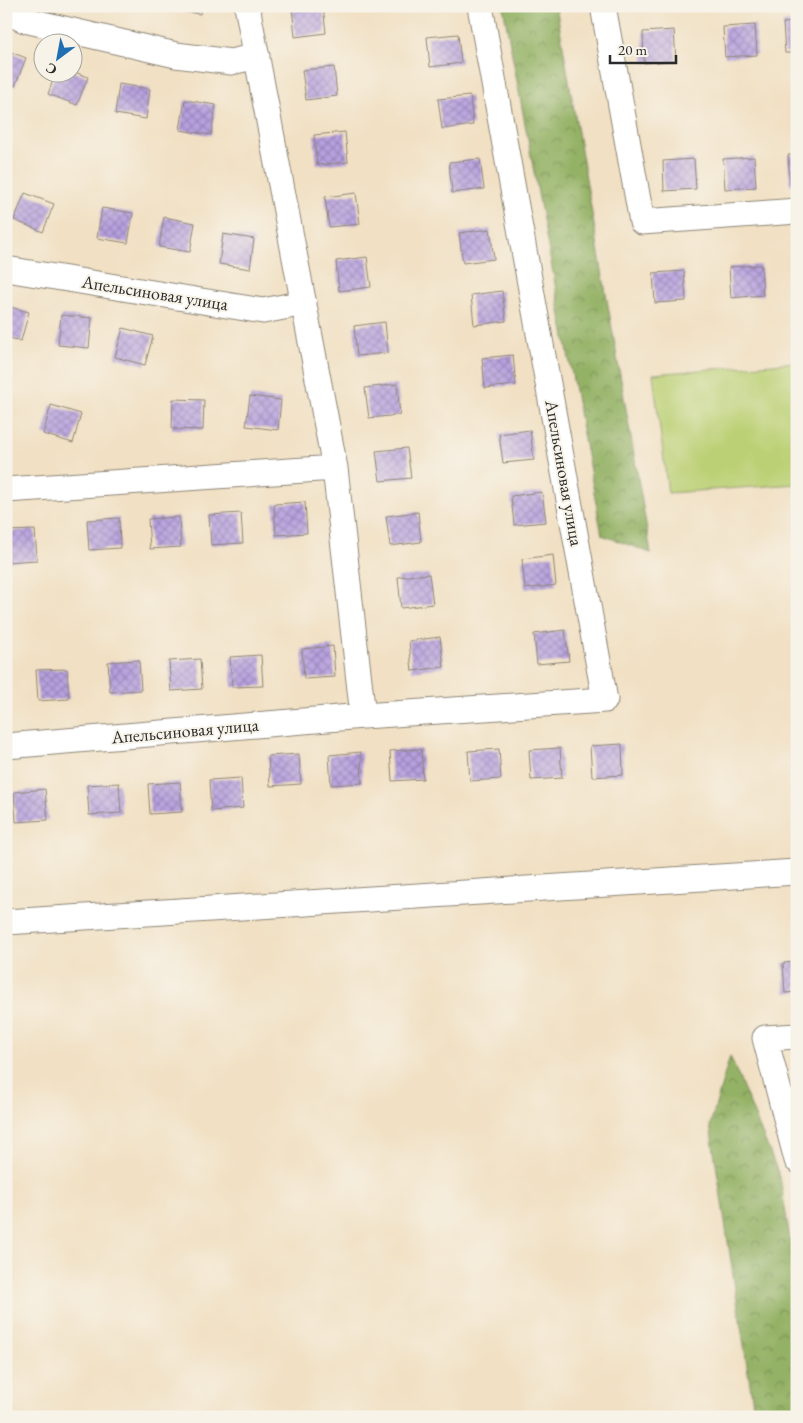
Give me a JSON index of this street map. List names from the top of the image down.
{
  "streets": {
    "street": ["Апельсиновая улица"]
  },
  "scale_bar": "20 m",
  "north": "bottom left"
}
